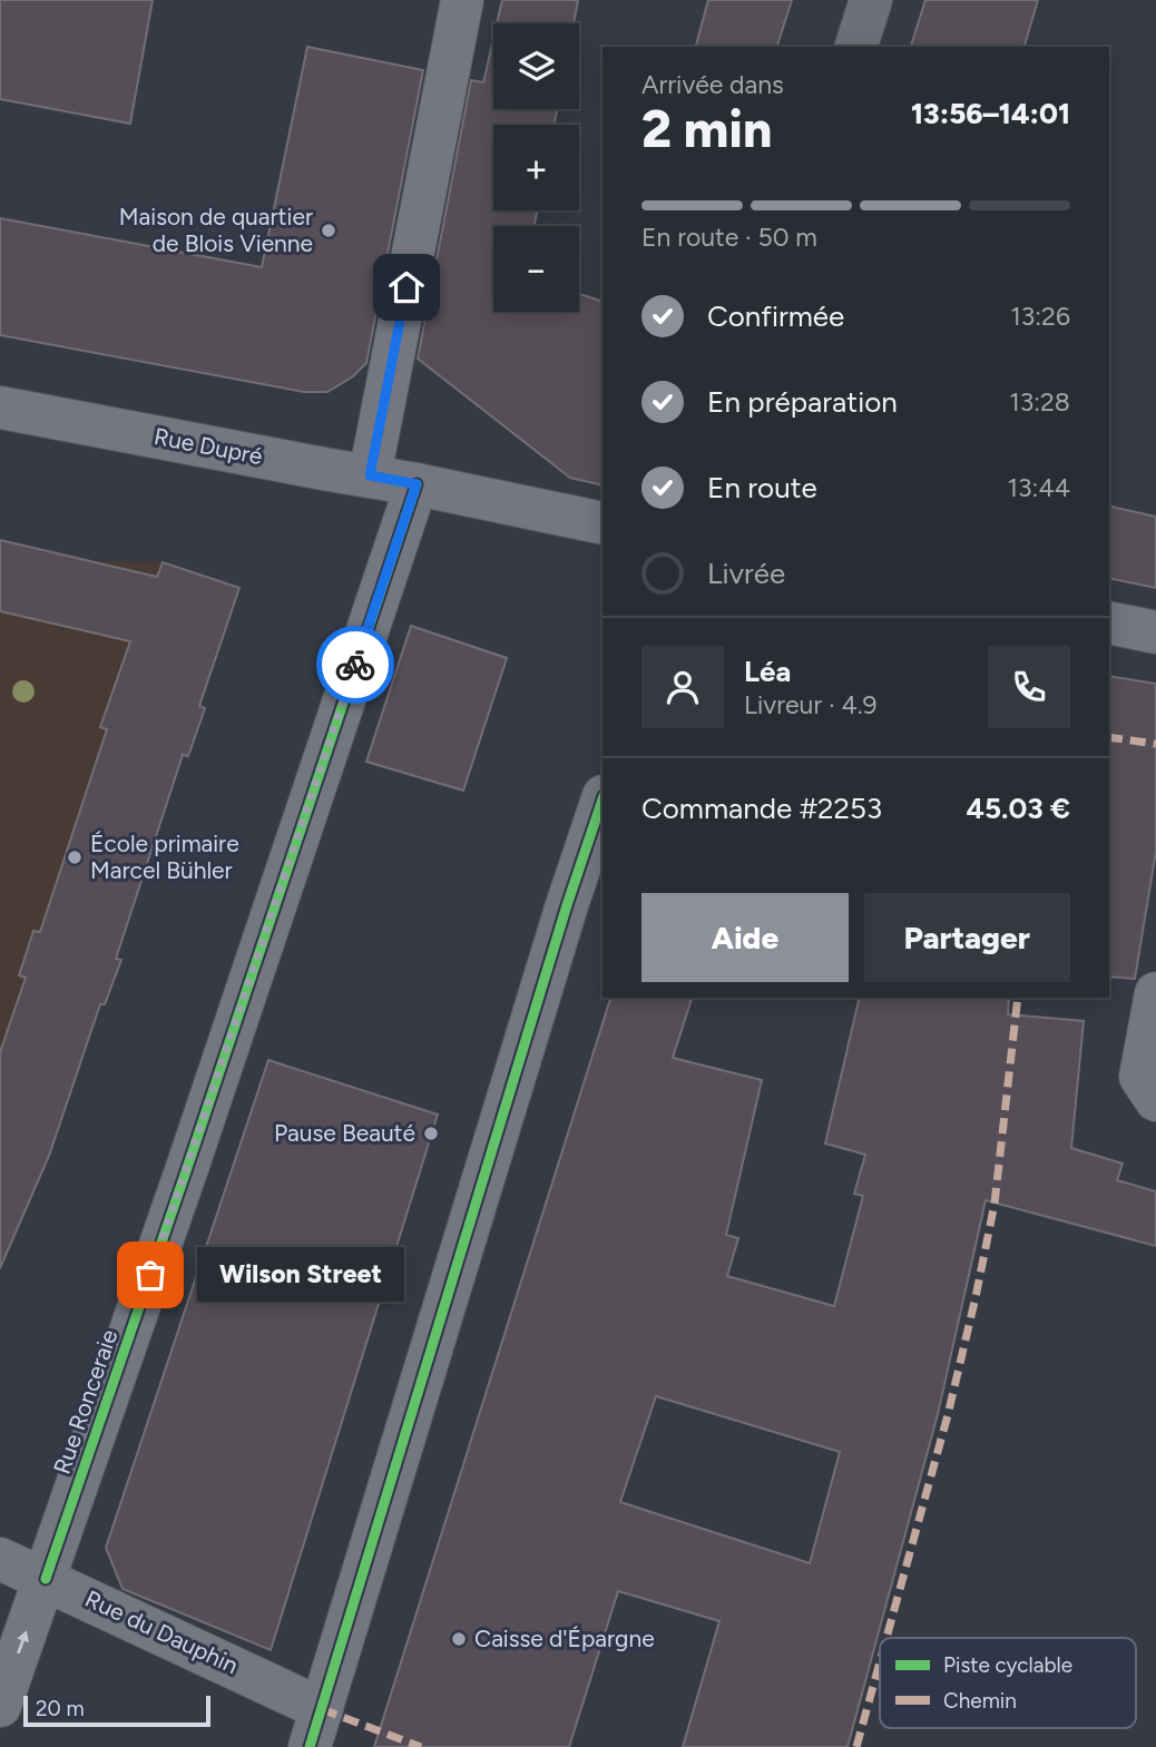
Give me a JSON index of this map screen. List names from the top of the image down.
{
  "streets": {
    "street": ["Rue Dupré", "Rue Ronceraie", "Rue du Dauphin"]
  },
  "crossings": [
    ["Rue Dupré", "Rue Ronceraie"],
    ["Rue Ronceraie", "Rue du Dauphin"]
  ],
  "places": [
    "Maison de quartier de Blois Vienne",
    "École primaire Marcel Bühler",
    "Pause Beauté",
    "Wilson Street",
    "Caisse d'Épargne"
  ],
  "legend": ["Piste cyclable", "Chemin"],
  "scale_bar": "20 m",
  "page": {
    "map_buttons": ["+", "−"],
    "heading": ["2 min", "Arrivée dans", "13:56–14:01"],
    "panel": [
      "Léa",
      "Livreur · 4.9",
      "Commande #2253",
      "45.03 €"
    ],
    "bar": "En route · 50 m",
    "list": [
      ["Confirmée", "13:26"],
      ["En préparation", "13:28"],
      ["En route", "13:44"],
      "Livrée"
    ],
    "buttons": ["Aide", "Partager"],
    "bubble": "Wilson Street",
    "scale": "20 m"
  }
}
